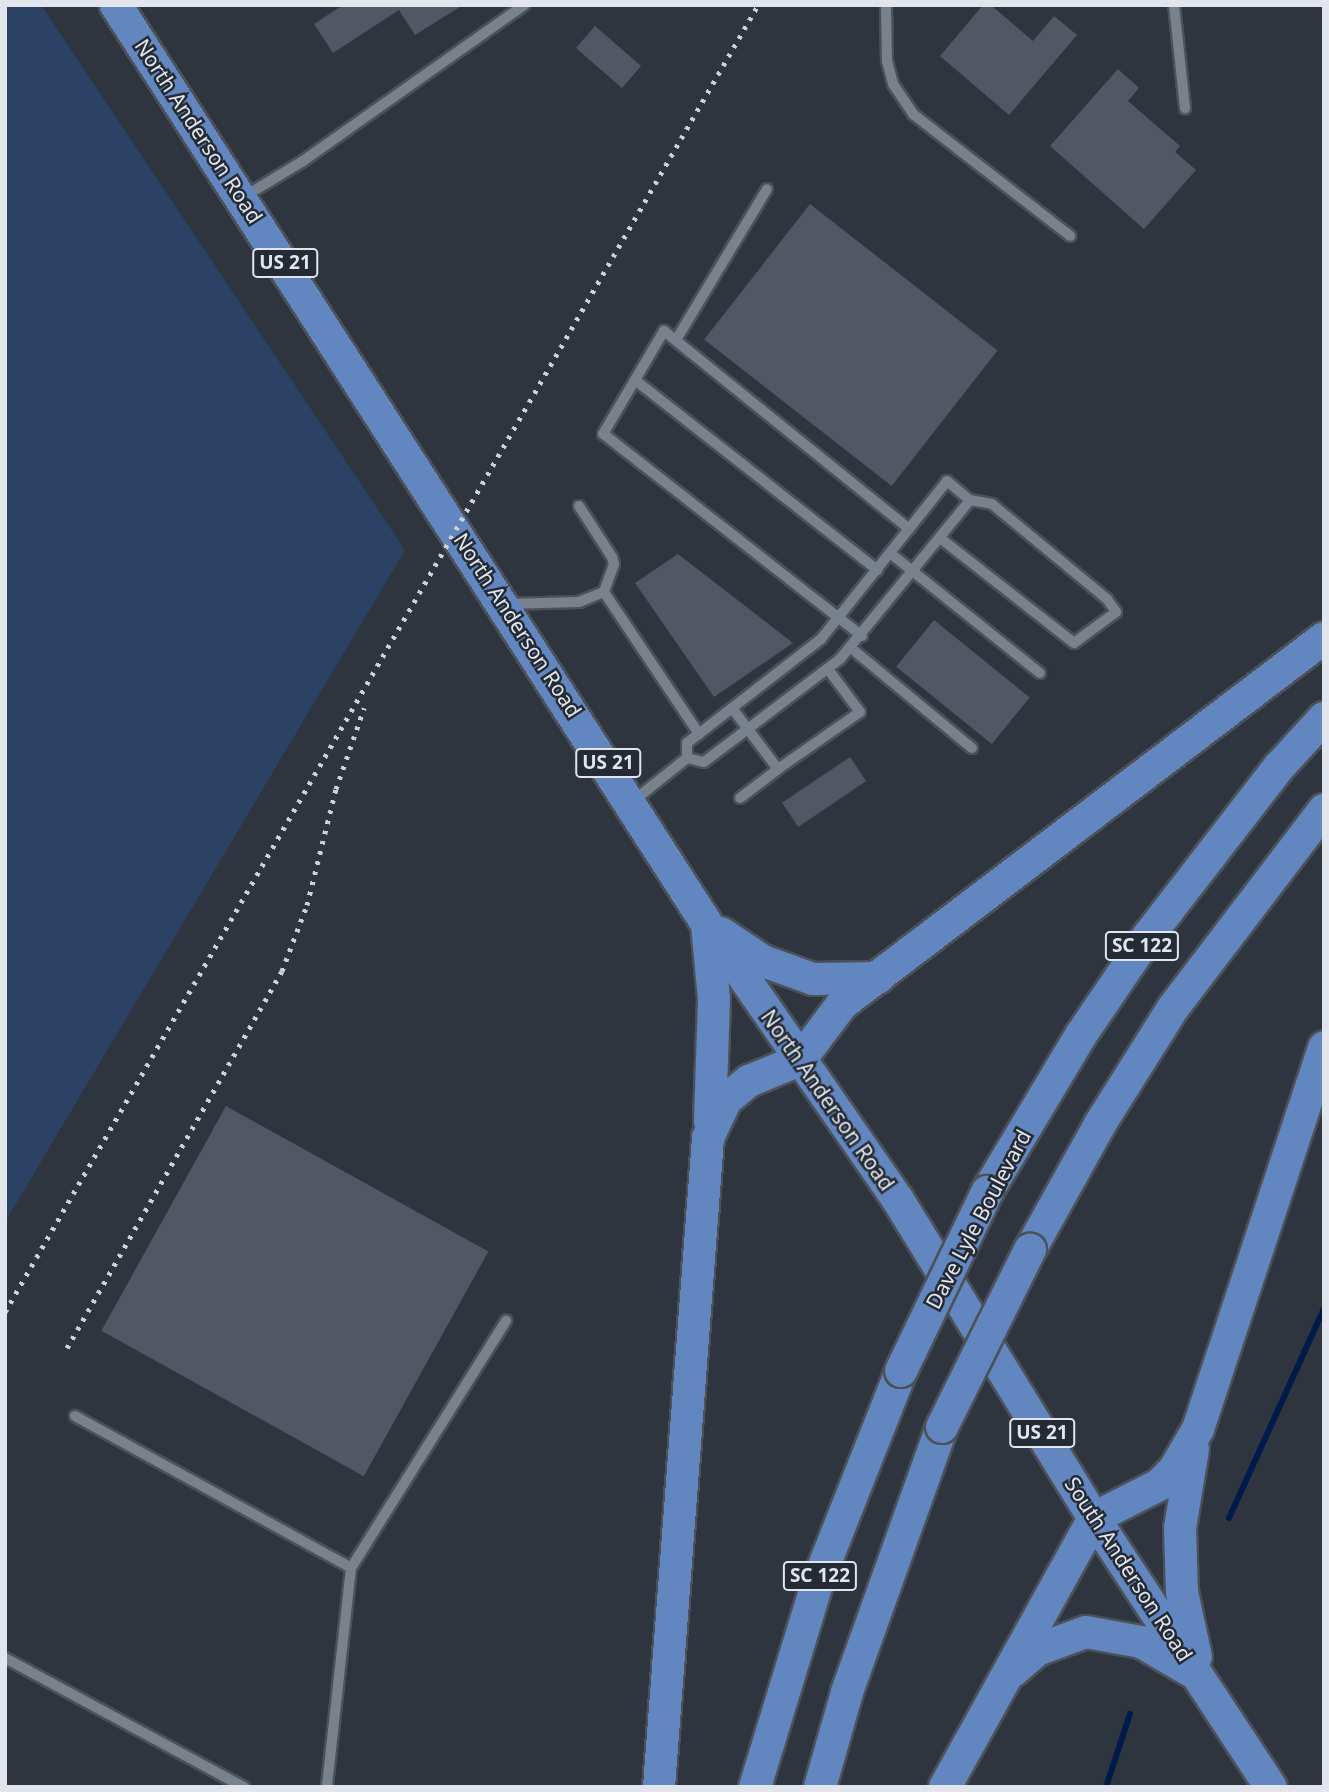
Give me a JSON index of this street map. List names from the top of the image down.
{
  "streets": {
    "main road": [
      "North Anderson Road",
      "US 21",
      "SC 122",
      "Dave Lyle Boulevard",
      "South Anderson Road"
    ]
  },
  "crossings": [
    ["North Anderson Road", "South Anderson Road"]
  ]
}
